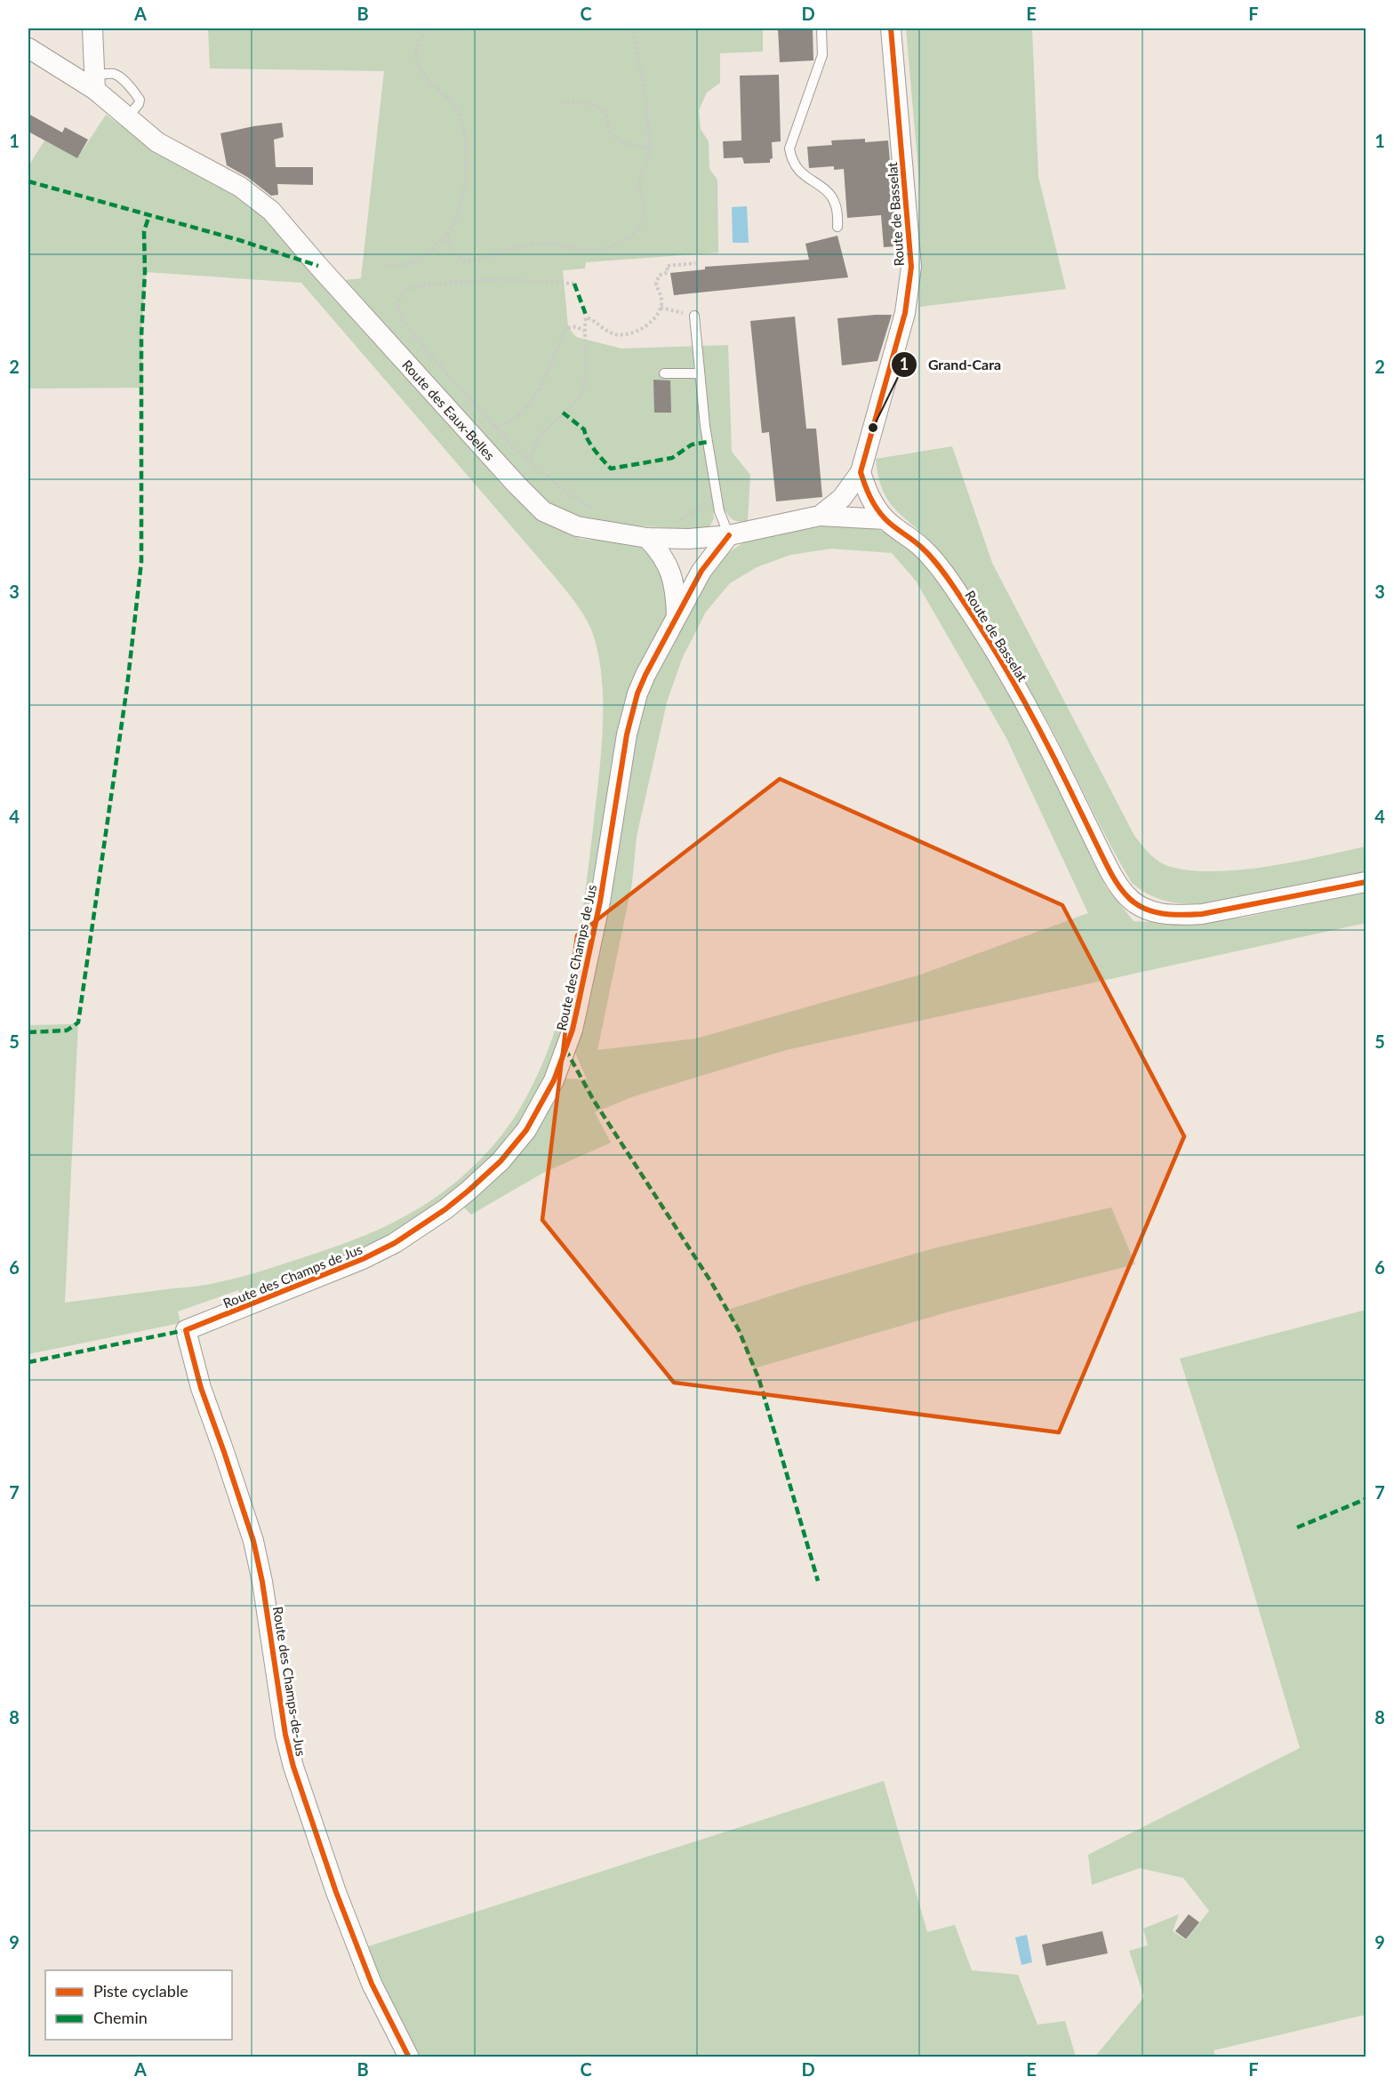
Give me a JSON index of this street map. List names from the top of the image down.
{
  "streets": {
    "street": [
      "Route de Basselat",
      "Route des Eaux-Belles",
      "Route des Champs de Jus",
      "Route des Champs-de-Jus"
    ]
  },
  "crossings": [
    ["Route de Basselat", "Route des Eaux-Belles"],
    ["Route des Eaux-Belles", "Route des Champs de Jus"],
    ["Route des Champs de Jus", "Route des Champs-de-Jus"]
  ],
  "places": ["Grand-Cara"],
  "legend": ["Piste cyclable", "Chemin"],
  "grid": {
    "columns": [
      "A",
      "B",
      "C",
      "D",
      "E",
      "F"
    ],
    "rows": [
      "1",
      "2",
      "3",
      "4",
      "5",
      "6",
      "7",
      "8",
      "9"
    ]
  }
}
